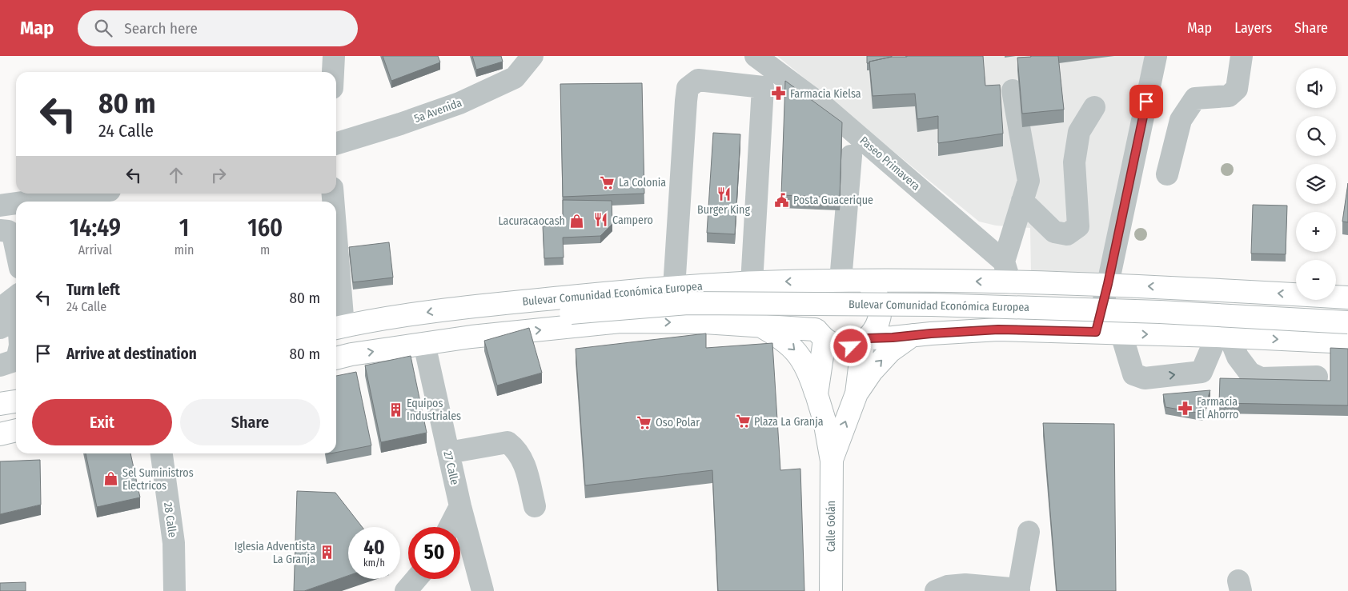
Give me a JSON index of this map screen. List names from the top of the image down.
{
  "streets": {
    "main road": ["Bulevar Comunidad Económica Europea", "Calle Golán"],
    "street": [
      "5a Avenida",
      "Paseo Primavera",
      "27 Calle",
      "28 Calle"
    ]
  },
  "crossings": [
    ["Bulevar Comunidad Económica Europea", "27 Calle"],
    ["Bulevar Comunidad Económica Europea", "Calle Golán"]
  ],
  "places": {
    "pharmacy": ["Farmacia Kielsa", "Farmacia El Ahorro"],
    "supermarket": ["La Colonia", "Plaza La Granja", "Oso Polar"],
    "restaurant": ["Burger King", "Campero"],
    "public building": ["Posta Guacerique"],
    "shop": ["Lacuracaocash", "Sel Suministros Electricos"],
    "building": ["Equipos Industriales", "Iglesia Adventista La Granja"]
  },
  "page": {
    "header": "Map",
    "search": "Search here",
    "nav": ["Map", "Layers", "Share"],
    "map_buttons": ["+", "−"],
    "turn": ["80 m", "24 Calle"],
    "eta": [
      "14:49",
      "Arrival",
      "1",
      "min",
      "160",
      "m"
    ],
    "list": [
      {
        "name": "Turn left",
        "note": "24 Calle",
        "value": "80 m"
      },
      {
        "name": "Arrive at destination",
        "value": "80 m"
      }
    ],
    "buttons": ["Exit", "Share"],
    "speed": "40 km/h",
    "limit": "50"
  }
}
